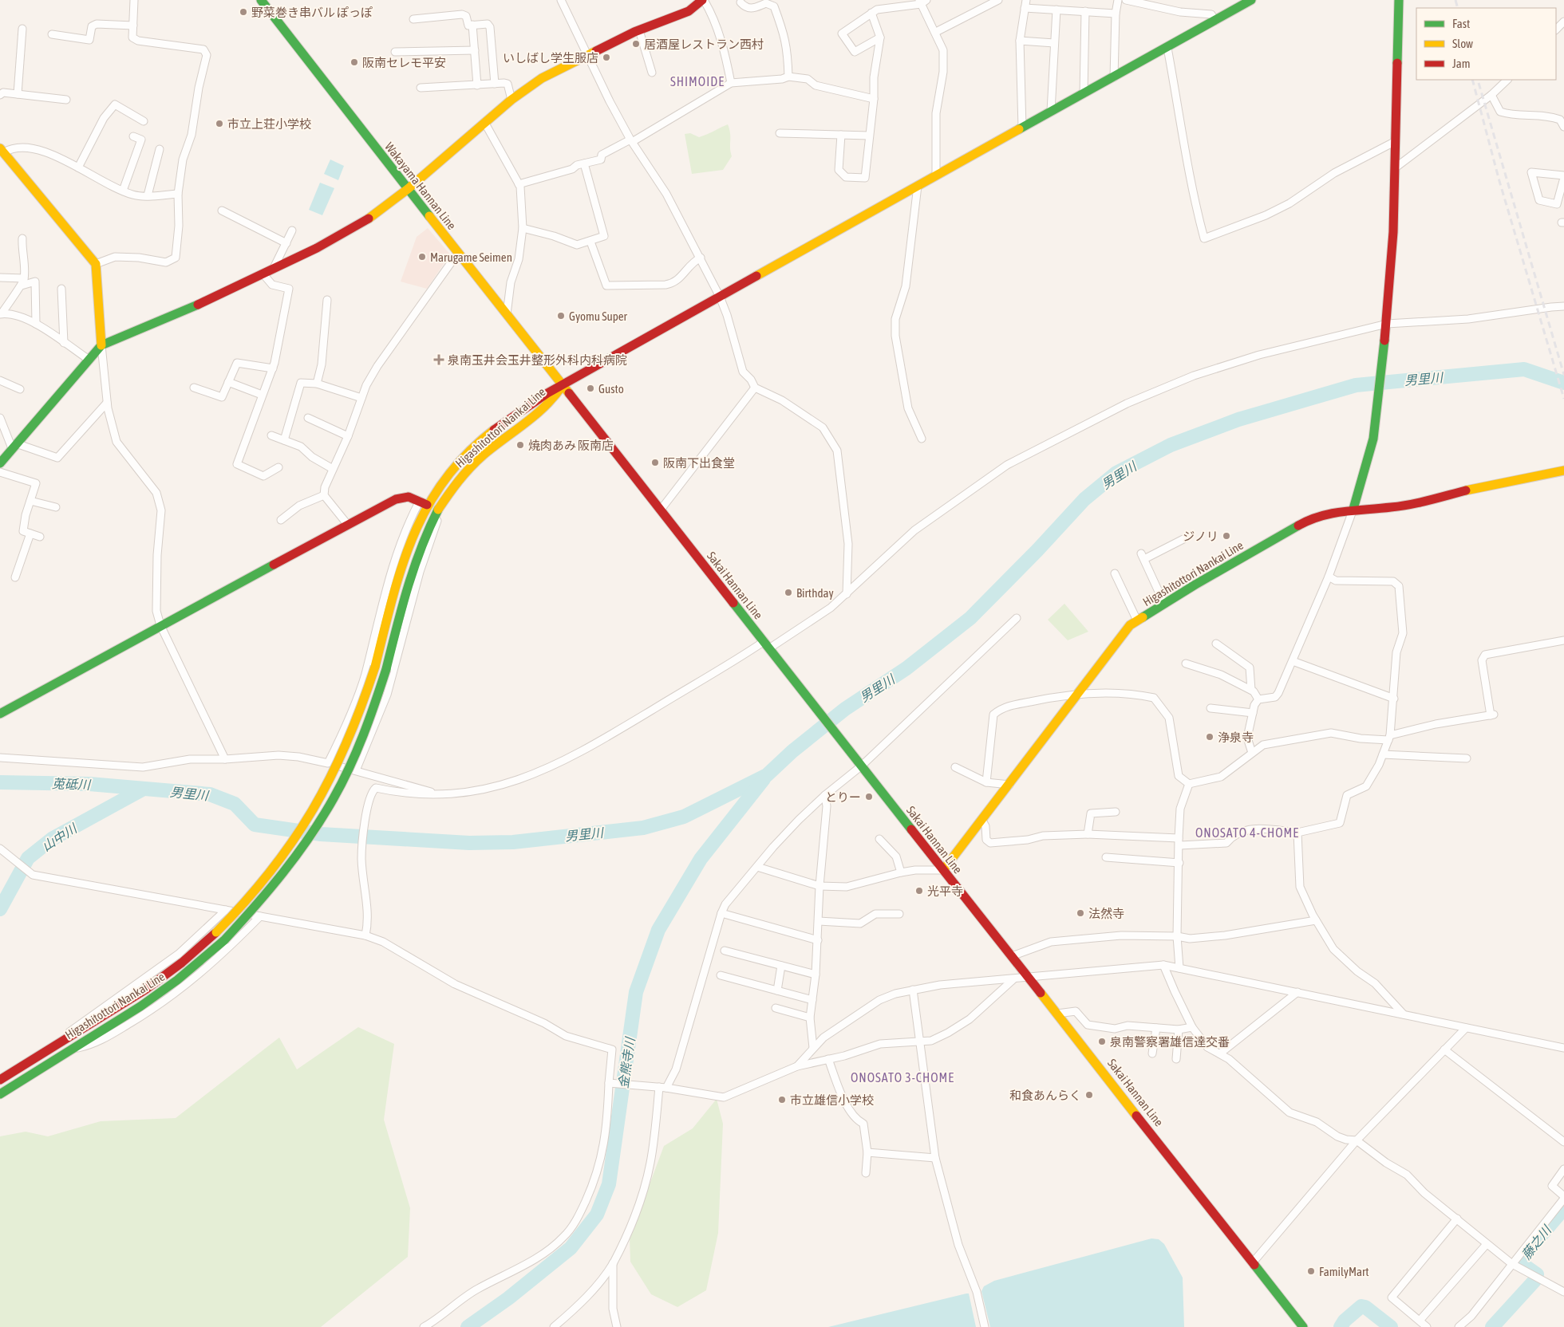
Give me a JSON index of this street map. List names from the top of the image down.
{
  "streets": {
    "main road": ["Wakayama Hannan Line", "Higashitottori Nankai Line", "Sakai Hannan Line"]
  },
  "crossings": [
    ["Wakayama Hannan Line", "Higashitottori Nankai Line"],
    ["Wakayama Hannan Line", "Sakai Hannan Line"],
    ["Higashitottori Nankai Line", "Sakai Hannan Line"]
  ],
  "districts": ["SHIMOIDE", "ONOSATO 4-CHOME", "ONOSATO 3-CHOME"],
  "water": [
    "男里川",
    "莵砥川",
    "山中川",
    "金熊寺川",
    "藤之川"
  ],
  "places": {
    "other": [
      "野菜巻き串バル ぽっぽ",
      "居酒屋レストラン西村",
      "いしばし学生服店",
      "阪南セレモ平安",
      "市立上荘小学校",
      "Marugame Seimen",
      "Gyomu Super",
      "Gusto",
      "焼肉あみ 阪南店",
      "阪南下出食堂",
      "ジノリ",
      "Birthday",
      "浄泉寺",
      "とりー",
      "光平寺",
      "法然寺",
      "泉南警察署雄信達交番",
      "和食あんらく",
      "市立雄信小学校",
      "FamilyMart"
    ],
    "health": ["泉南玉井会玉井整形外科内科病院"]
  },
  "legend": ["Fast", "Slow", "Jam"]
}
